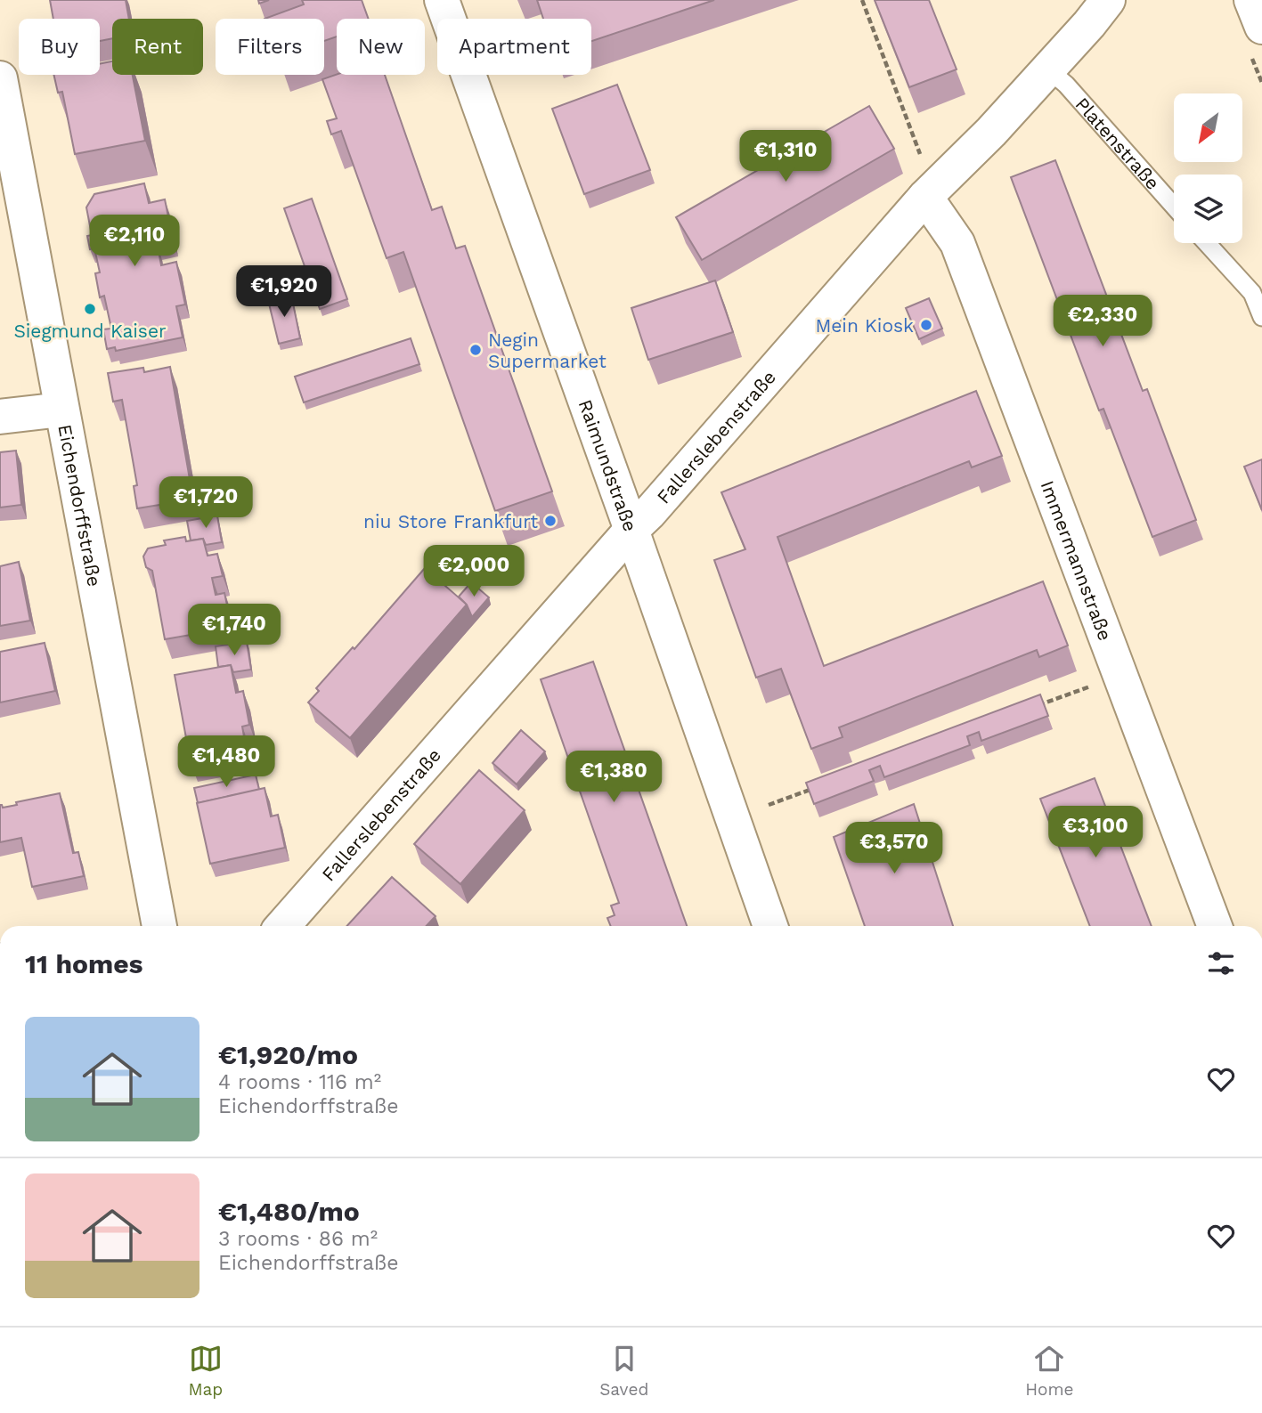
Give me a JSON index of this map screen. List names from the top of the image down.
{
  "streets": {
    "street": [
      "Fallerslebenstraße",
      "Raimundstraße",
      "Eichendorffstraße",
      "Immermannstraße"
    ],
    "lane": ["Platenstraße"]
  },
  "crossings": [
    ["Platenstraße", "Fallerslebenstraße"],
    ["Fallerslebenstraße", "Raimundstraße"],
    ["Fallerslebenstraße", "Immermannstraße"]
  ],
  "places": [
    "Siegmund Kaiser",
    "Mein Kiosk",
    "Negin Supermarket",
    "niu Store Frankfurt"
  ],
  "north": "bottom left",
  "page": {
    "chip": [
      "Buy",
      "Rent",
      "Filters",
      "New",
      "Apartment"
    ],
    "price": [
      "€1,310",
      "€2,110",
      "€1,920",
      "€2,330",
      "€1,720",
      "€2,000",
      "€1,740",
      "€1,480",
      "€1,380",
      "€3,100",
      "€3,570"
    ],
    "heading": "11 homes",
    "list": [
      {
        "name": "€1,920/mo",
        "note": "4 rooms · 116 m² · Eichendorffstraße"
      },
      {
        "name": "€1,480/mo",
        "note": "3 rooms · 86 m² · Eichendorffstraße"
      }
    ],
    "tabs": ["Map", "Saved", "Home"]
  }
}
